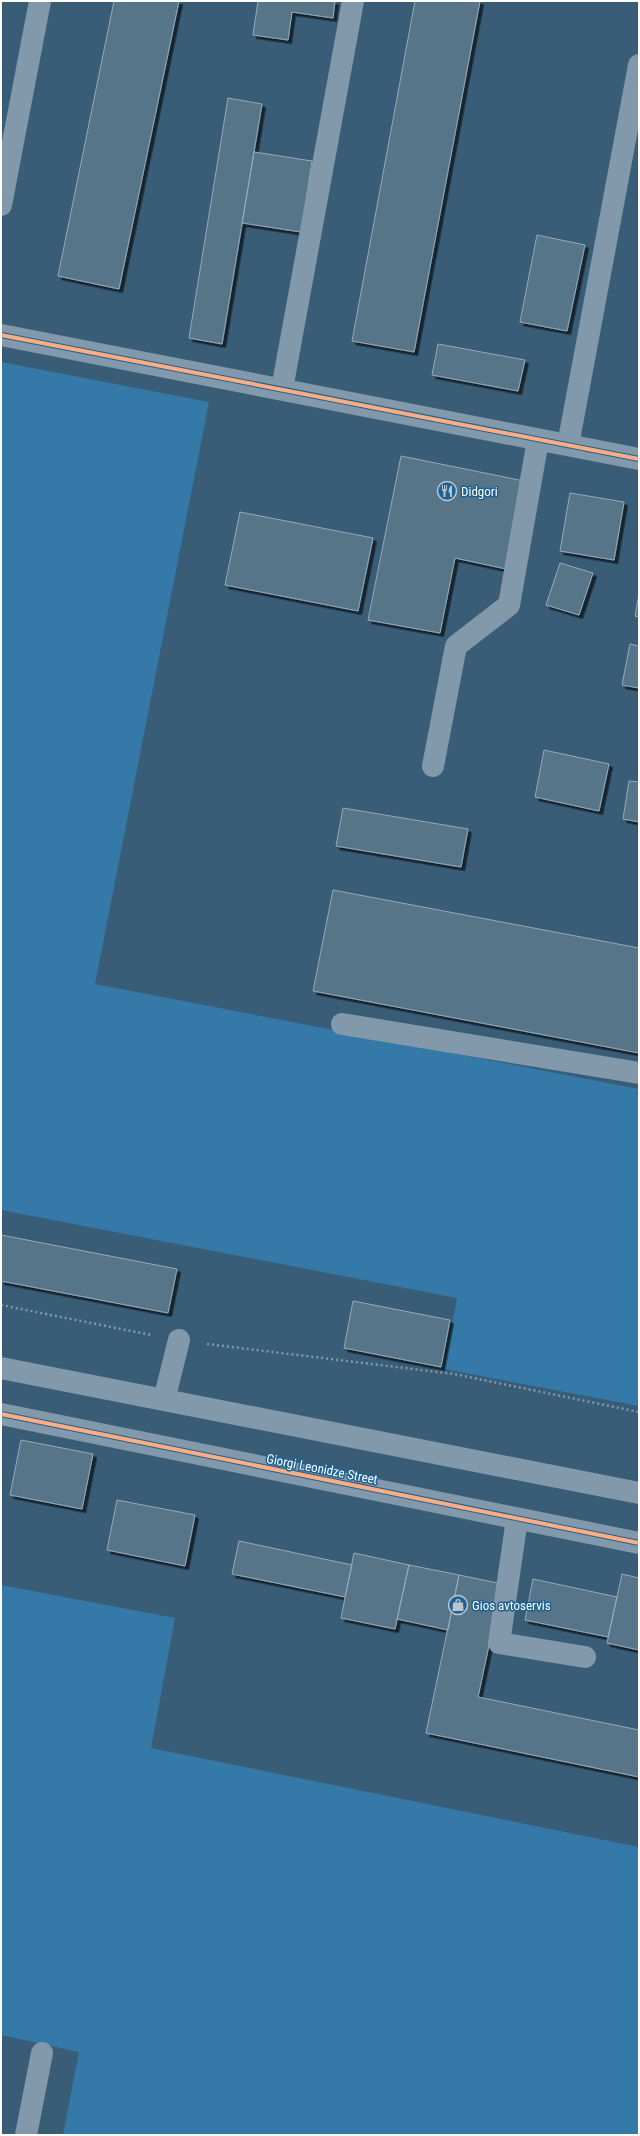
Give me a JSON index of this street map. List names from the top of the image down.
{
  "streets": {
    "street": ["Giorgi Leonidze Street"]
  },
  "places": {
    "restaurant": ["Didgori"],
    "shop": ["Gios avtoservis"]
  }
}
